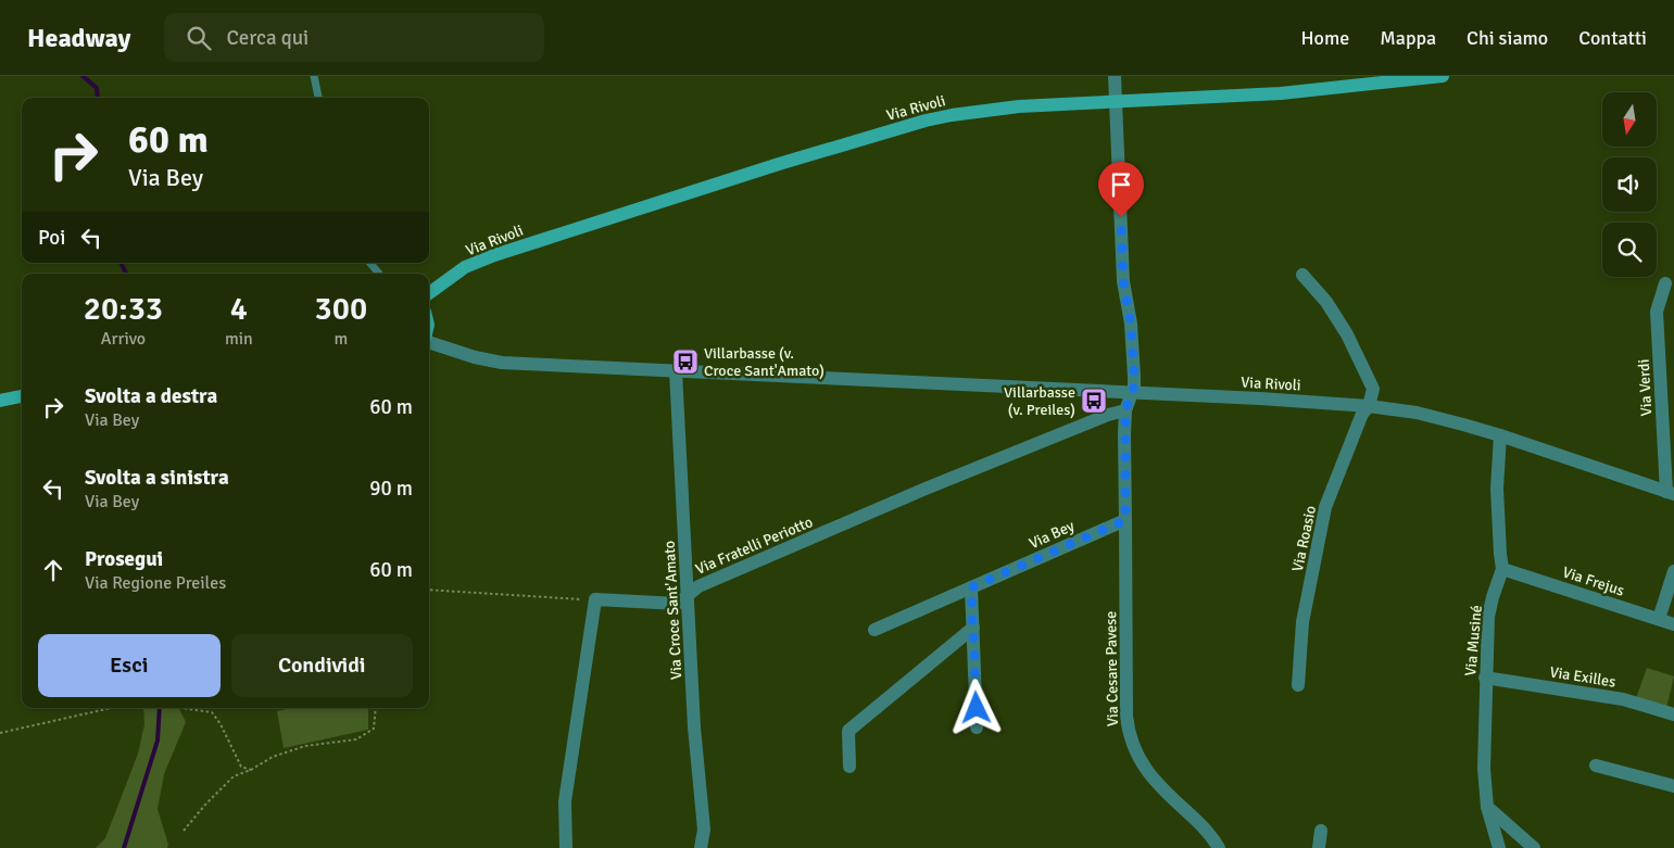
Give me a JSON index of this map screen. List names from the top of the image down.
{
  "streets": {
    "street": [
      "Via Rivoli",
      "Via Verdi",
      "Via Bey",
      "Via Roasio",
      "Via Fratelli Periotto",
      "Via Frejus",
      "Via Croce Sant'Amato",
      "Via Musiné",
      "Via Cesare Pavese",
      "Via Exilles"
    ]
  },
  "crossings": [
    ["Via Rivoli", "Via Verdi"],
    ["Via Rivoli", "Via Roasio"],
    ["Via Rivoli", "Via Croce Sant'Amato"],
    ["Via Rivoli", "Via Musiné"],
    ["Via Bey", "Via Cesare Pavese"],
    ["Via Fratelli Periotto", "Via Croce Sant'Amato"],
    ["Via Frejus", "Via Musiné"],
    ["Via Musiné", "Via Exilles"]
  ],
  "places": {
    "bus stop": ["Villarbasse (v. Croce Sant'Amato)", "Villarbasse (v. Preiles)"]
  },
  "north": "bottom",
  "page": {
    "header": "Headway",
    "search": "Cerca qui",
    "nav": [
      "Home",
      "Mappa",
      "Chi siamo",
      "Contatti"
    ],
    "turn": ["60 m", "Via Bey"],
    "then": "Poi",
    "eta": [
      "20:33",
      "Arrivo",
      "4",
      "min",
      "300",
      "m"
    ],
    "list": [
      {
        "name": "Svolta a destra",
        "note": "Via Bey",
        "value": "60 m"
      },
      {
        "name": "Svolta a sinistra",
        "note": "Via Bey",
        "value": "90 m"
      },
      {
        "name": "Prosegui",
        "note": "Via Regione Preiles",
        "value": "60 m"
      }
    ],
    "buttons": ["Esci", "Condividi"]
  }
}
